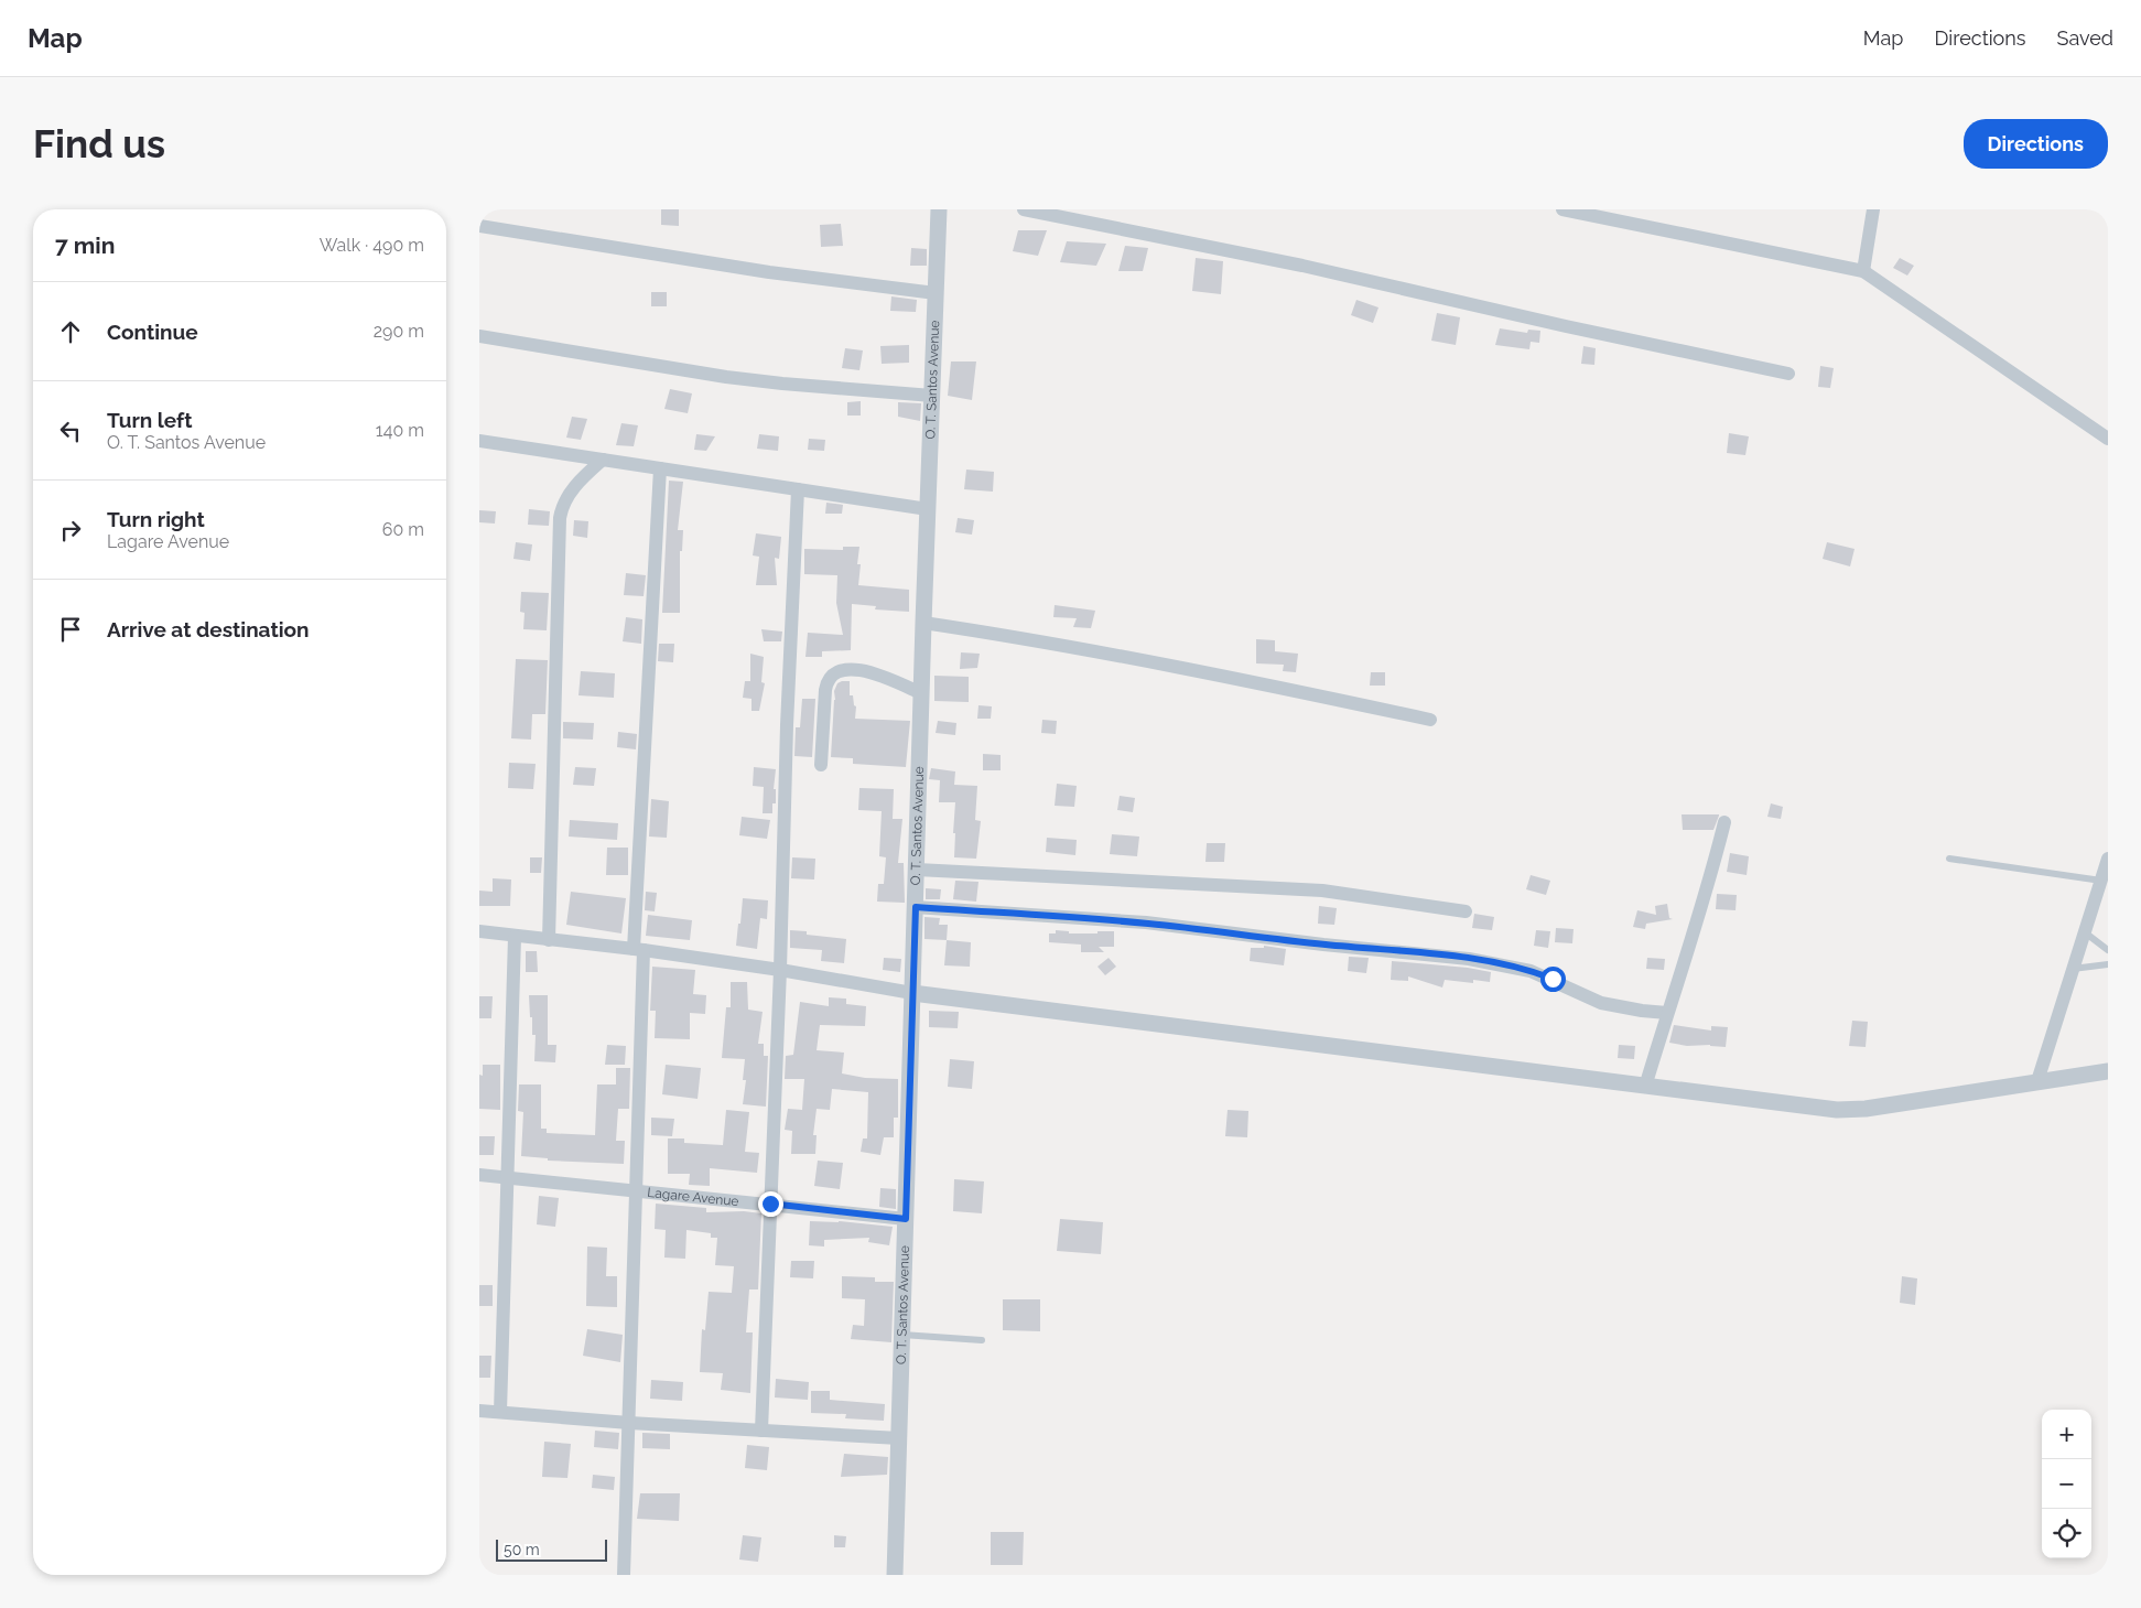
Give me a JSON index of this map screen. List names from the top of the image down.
{
  "streets": {
    "street": ["O. T. Santos Avenue", "Lagare Avenue"]
  },
  "crossings": [
    ["O. T. Santos Avenue", "Lagare Avenue"]
  ],
  "scale_bar": "50 m",
  "page": {
    "header": "Map",
    "nav": ["Map", "Directions", "Saved"],
    "buttons": "Directions",
    "title": "Find us",
    "heading": ["7 min", "Walk · 490 m"],
    "list": [
      ["Continue", "290 m"],
      ["Turn left", "O. T. Santos Avenue", "140 m"],
      ["Turn right", "Lagare Avenue", "60 m"],
      "Arrive at destination"
    ],
    "map_buttons": ["+", "−"],
    "scale": "50 m"
  }
}
